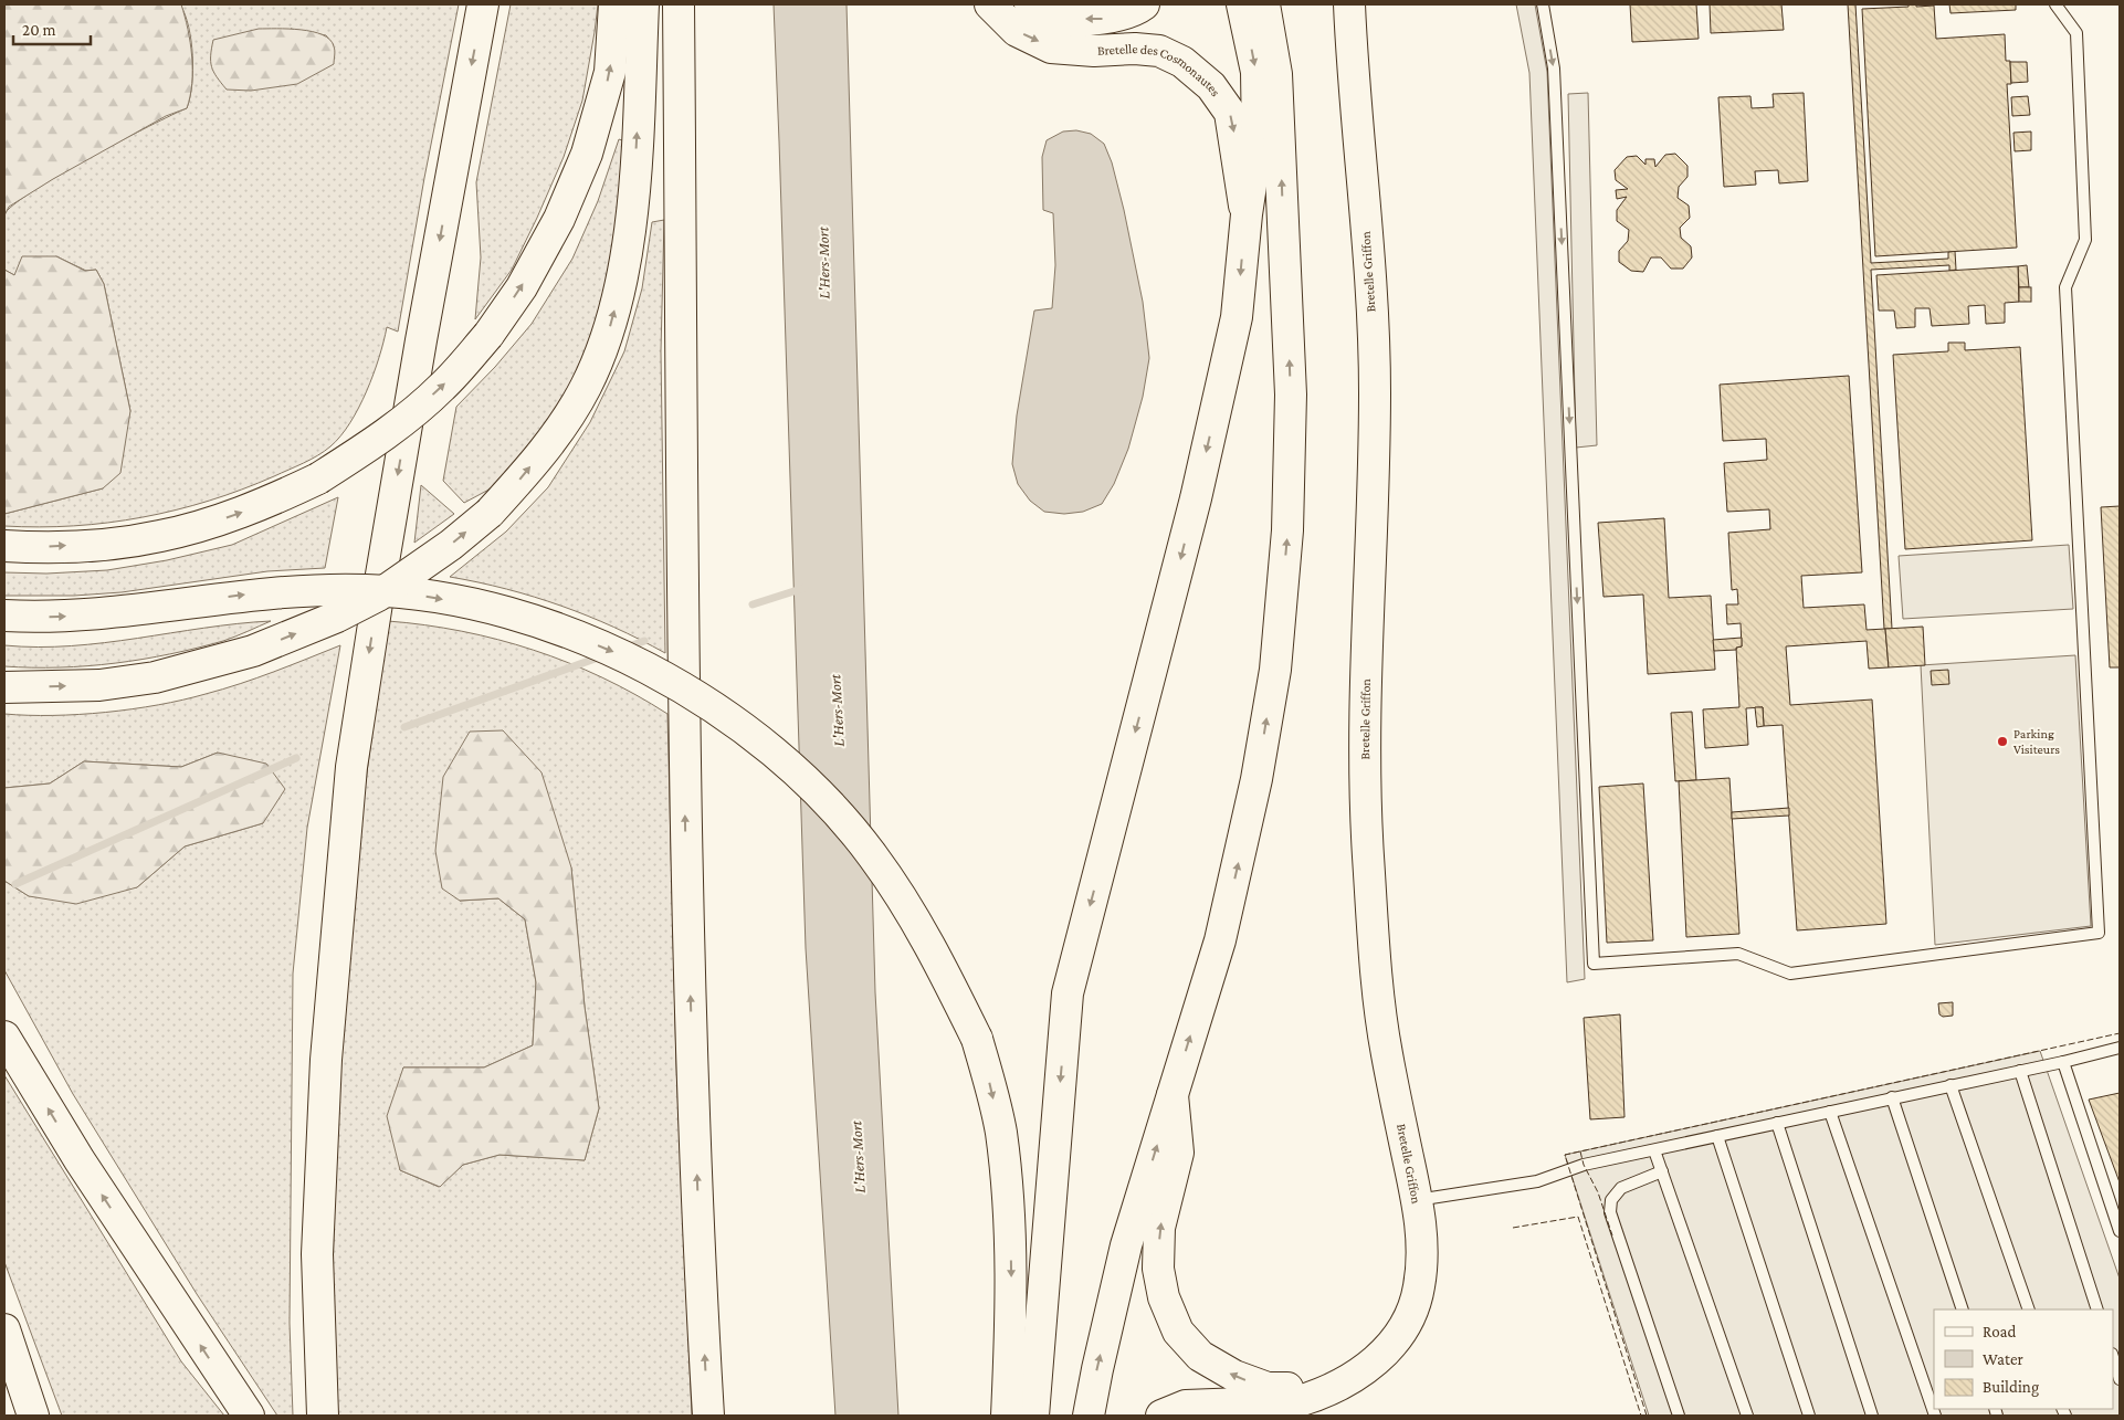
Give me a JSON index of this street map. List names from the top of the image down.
{
  "streets": {
    "main road": ["Bretelle des Cosmonautes", "Bretelle Griffon"]
  },
  "one_way": ["Bretelle des Cosmonautes"],
  "water": ["L'Hers-Mort"],
  "places": ["Parking Visiteurs"],
  "legend": ["Road", "Water", "Building"],
  "scale_bar": "20 m"
}
